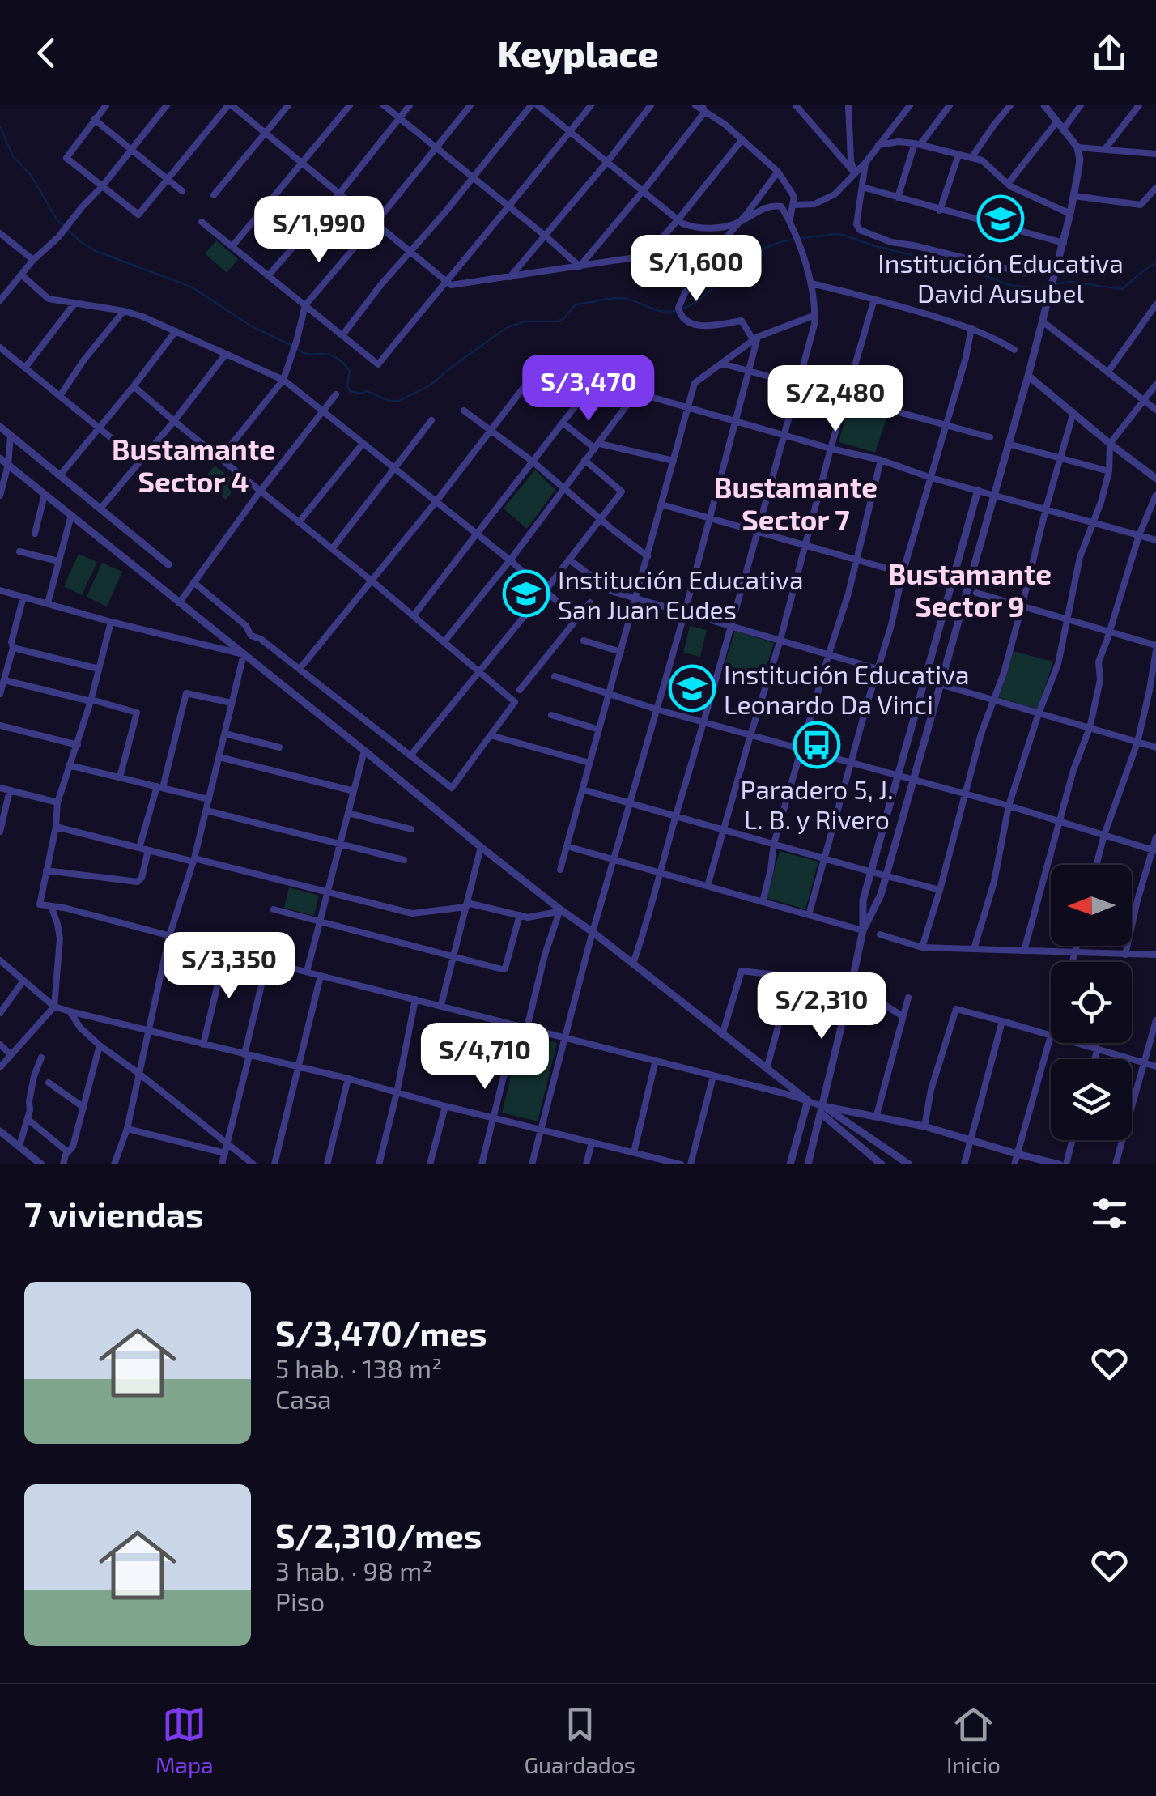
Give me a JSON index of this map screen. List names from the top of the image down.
{
  "districts": ["Bustamante Sector 4", "Bustamante Sector 7", "Bustamante Sector 9"],
  "places": {
    "school or university": ["Institución Educativa David Ausubel", "Institución Educativa San Juan Eudes", "Institución Educativa Leonardo Da Vinci"],
    "bus stop": ["Paradero 5, J. L. B. y Rivero"]
  },
  "north": "left",
  "page": {
    "header": "Keyplace",
    "price": [
      "S/1,990",
      "S/1,600",
      "S/3,470",
      "S/2,480",
      "S/3,350",
      "S/2,310",
      "S/4,710"
    ],
    "heading": "7 viviendas",
    "list": [
      {
        "name": "S/3,470/mes",
        "note": "5 hab. · 138 m² · Casa"
      },
      {
        "name": "S/2,310/mes",
        "note": "3 hab. · 98 m² · Piso"
      }
    ],
    "tabs": ["Mapa", "Guardados", "Inicio"]
  }
}
